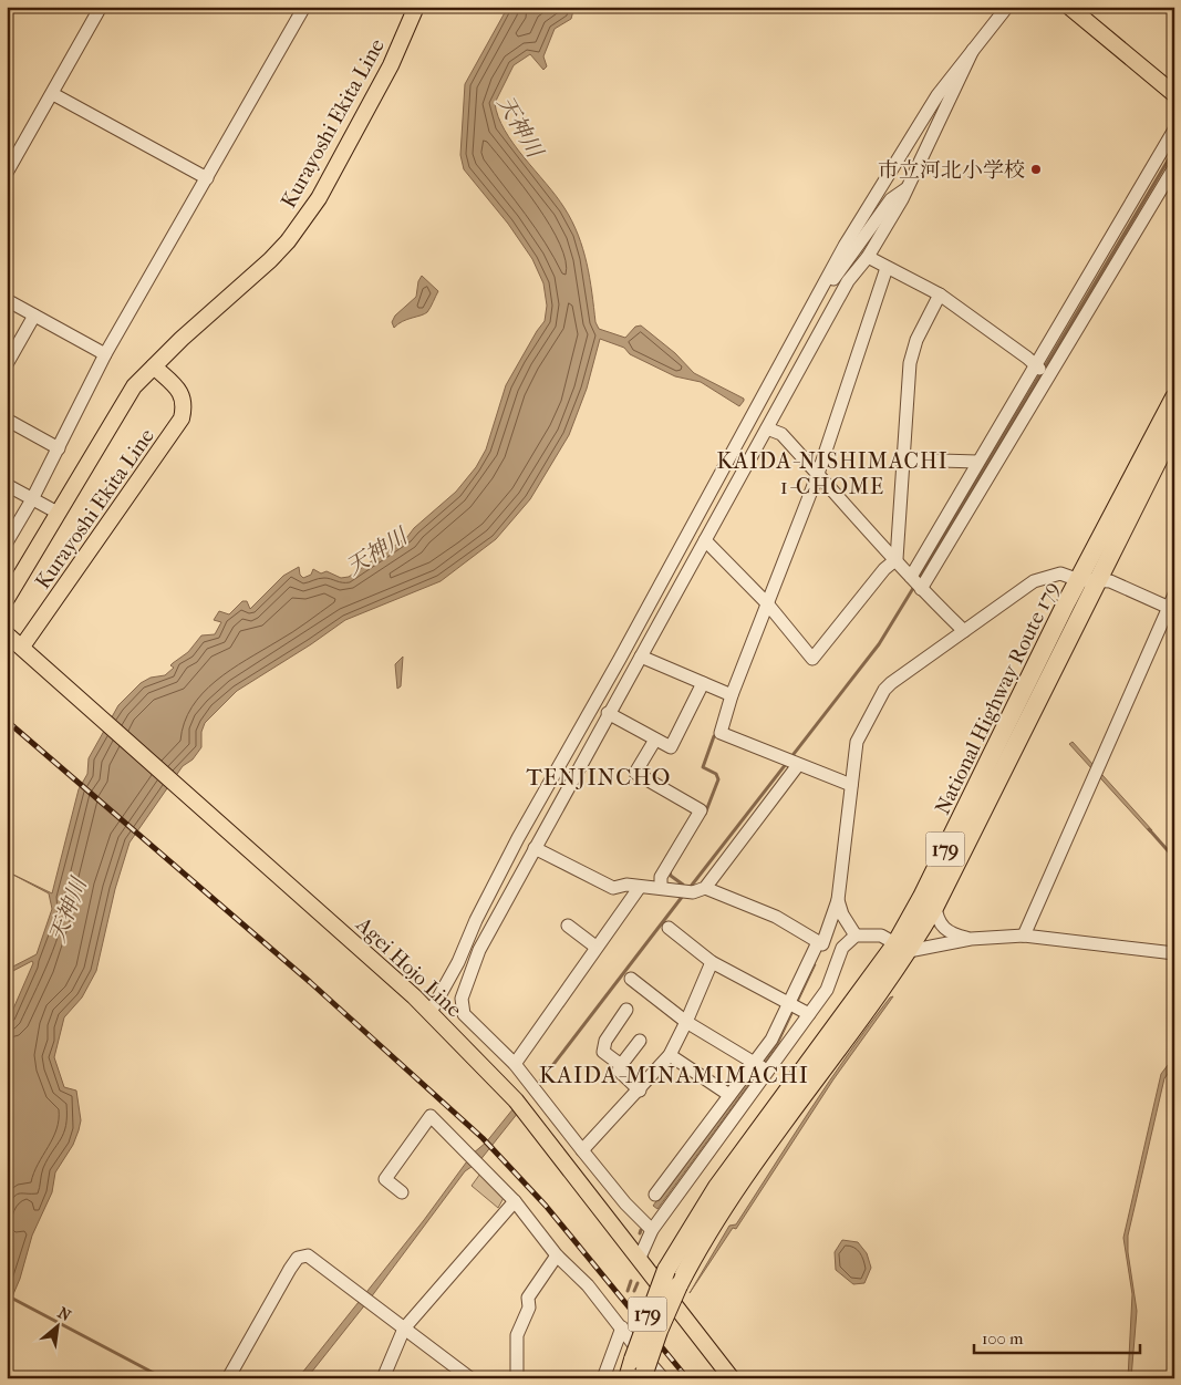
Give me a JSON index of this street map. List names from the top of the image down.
{
  "streets": {
    "highway": ["National Highway Route 179", "179"],
    "main road": ["Kurayoshi Ekita Line", "Agei Hojo Line"]
  },
  "crossings": [
    ["Kurayoshi Ekita Line", "Agei Hojo Line"]
  ],
  "districts": ["KAIDA-NISHIMACHI 1-CHOME", "TENJINCHO", "KAIDA-MINAMIMACHI"],
  "water": ["天神川"],
  "places": ["市立河北小学校"],
  "scale_bar": "100 m",
  "north": "top right"
}
